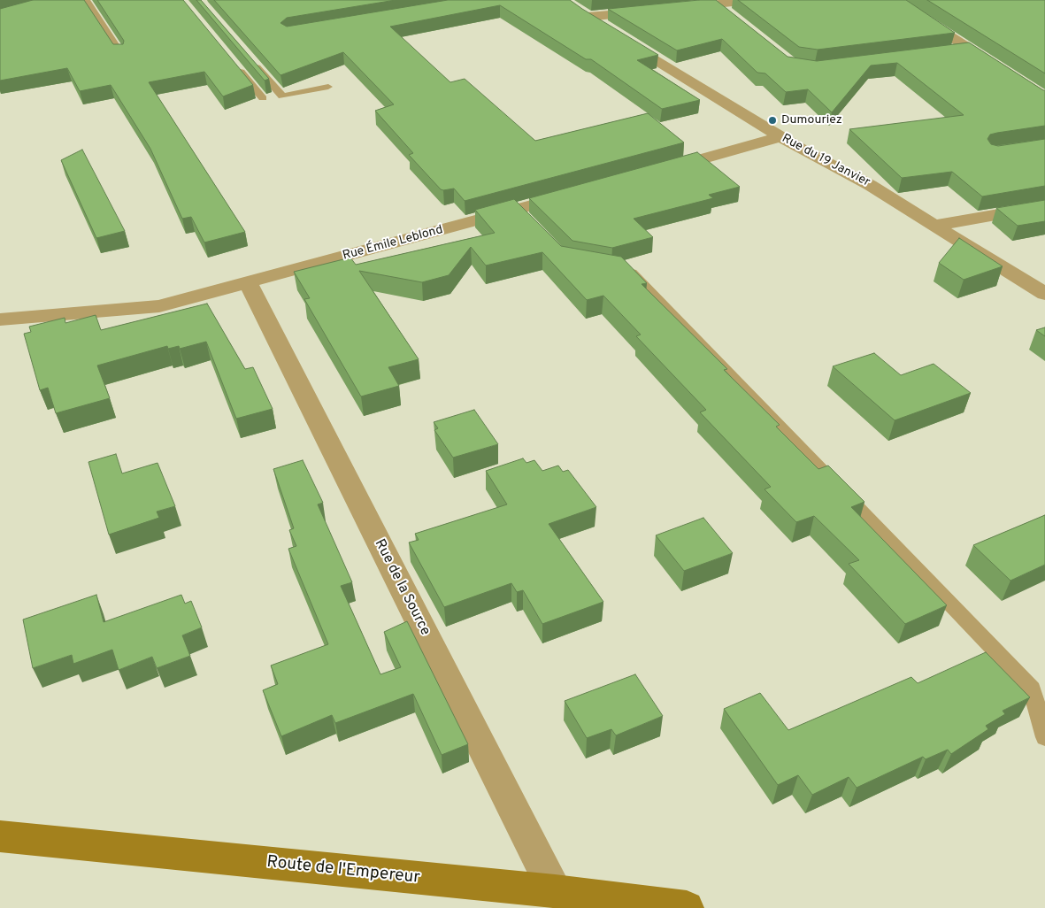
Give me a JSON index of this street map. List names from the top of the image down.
{
  "streets": {
    "main road": ["Route de l'Empereur"],
    "street": ["Rue du 19 Janvier", "Rue Émile Leblond", "Rue de la Source"]
  },
  "crossings": [
    ["Rue Émile Leblond", "Rue de la Source"],
    ["Rue de la Source", "Route de l'Empereur"]
  ],
  "places": ["Dumouriez"]
}
